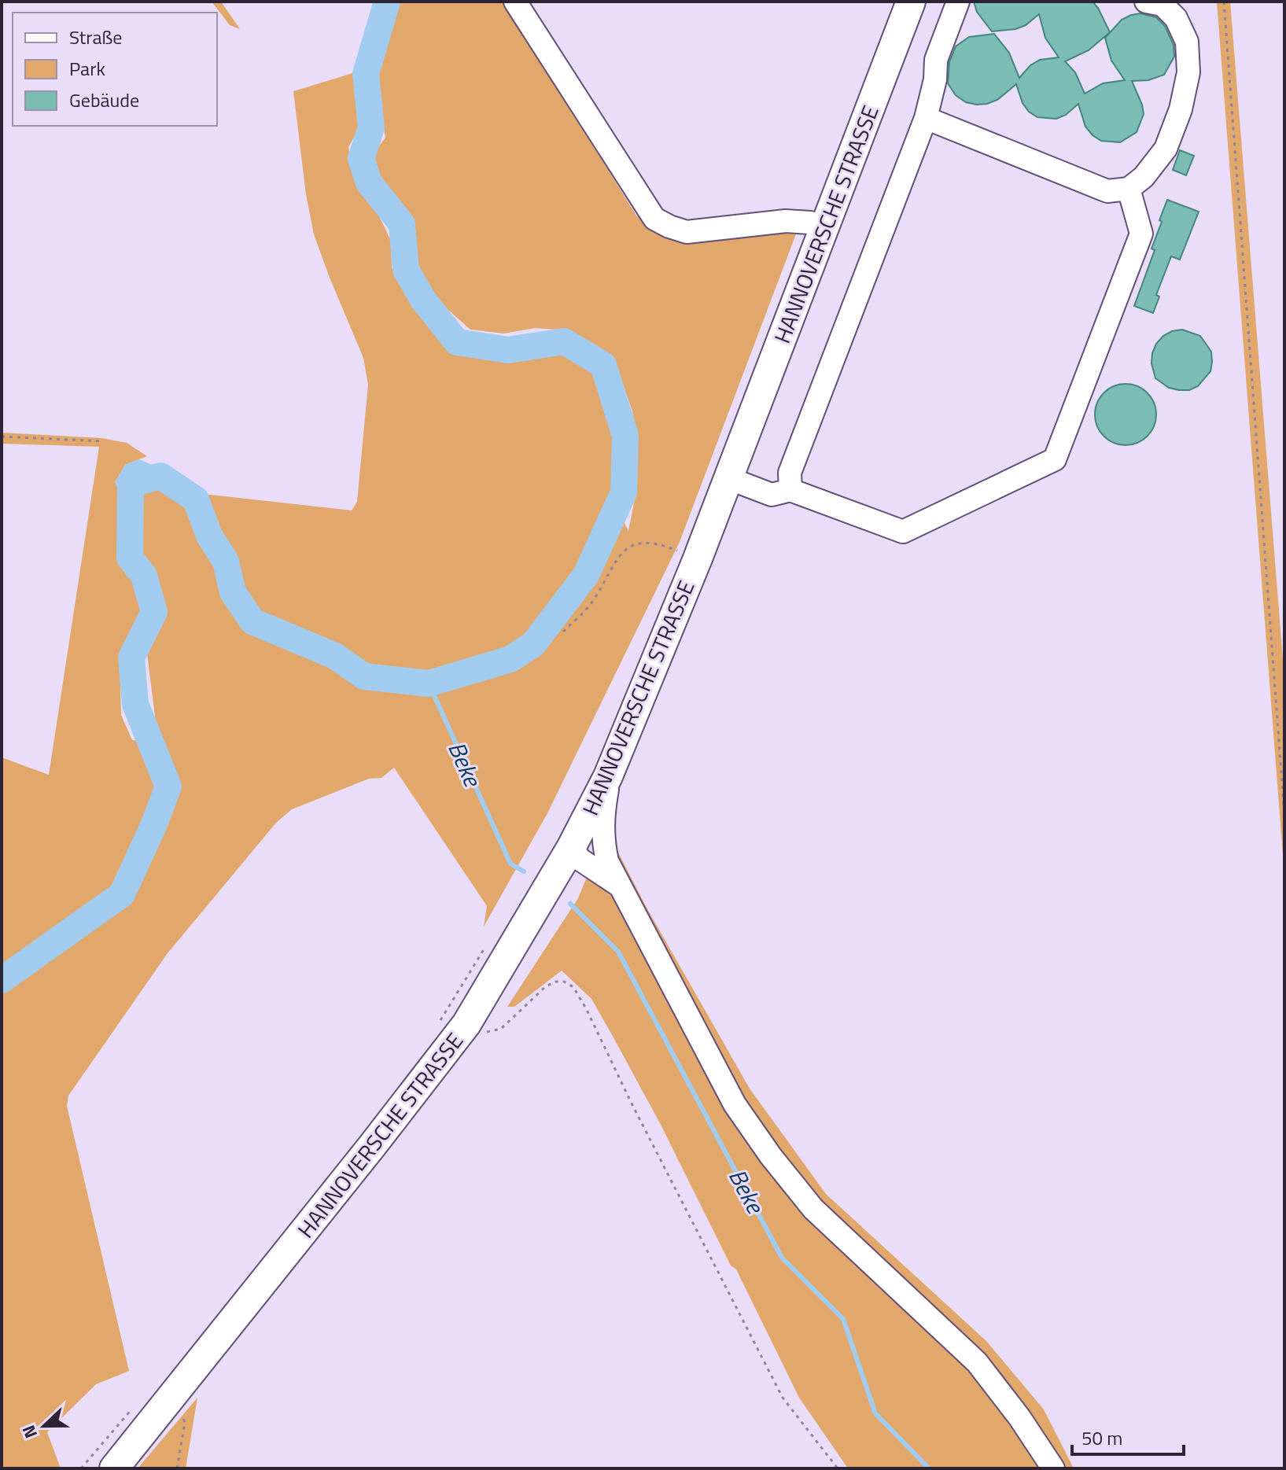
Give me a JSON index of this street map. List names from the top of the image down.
{
  "streets": {
    "main road": ["HANNOVERSCHE STRASSE"]
  },
  "water": ["Beke"],
  "legend": ["Straße", "Park", "Gebäude"],
  "scale_bar": "50 m",
  "north": "left"
}
